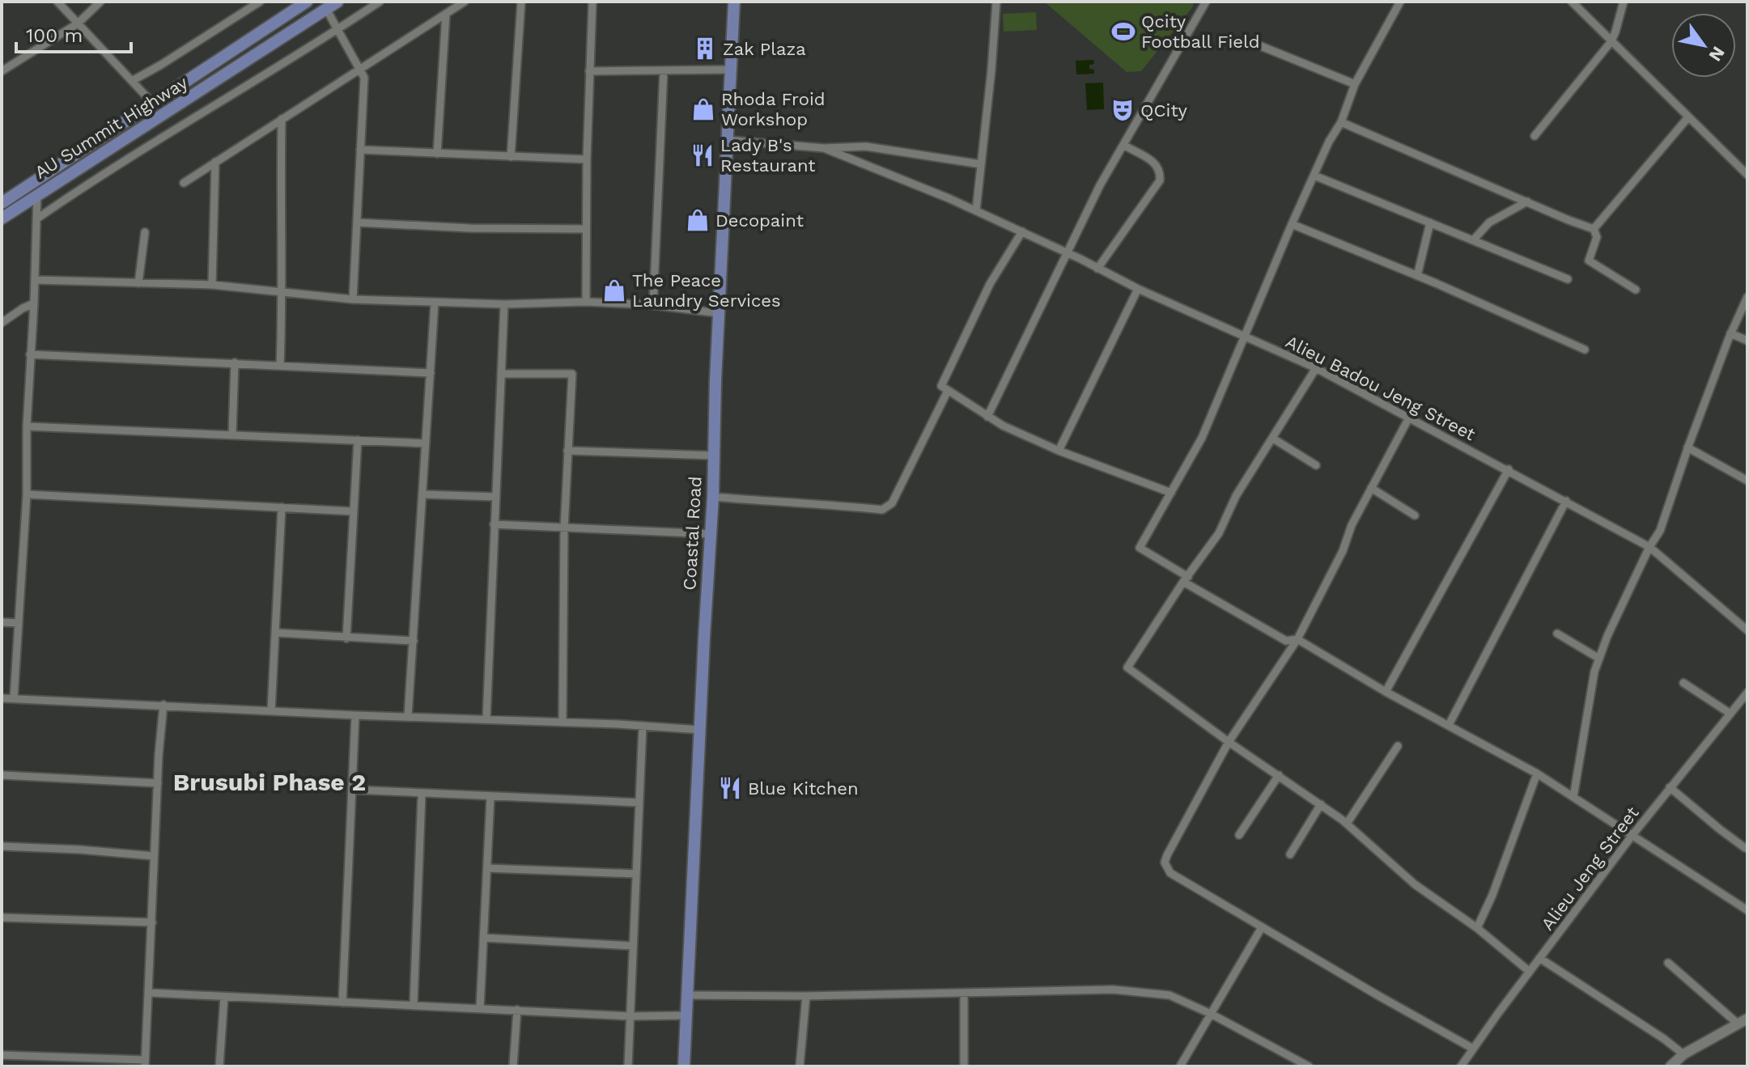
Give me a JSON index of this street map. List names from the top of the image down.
{
  "streets": {
    "main road": ["AU Summit Highway", "Coastal Road"],
    "street": ["Alieu Badou Jeng Street", "Alieu Jeng Street"]
  },
  "districts": ["Brusubi Phase 2"],
  "places": {
    "sports": ["Qcity Football Field"],
    "building": ["Zak Plaza"],
    "shop": ["Rhoda Froid Workshop", "Decopaint", "The Peace Laundry Services"],
    "theatre": ["QCity"],
    "restaurant": ["Lady B's Restaurant", "Blue Kitchen"]
  },
  "scale_bar": "100 m",
  "north": "bottom right"
}
